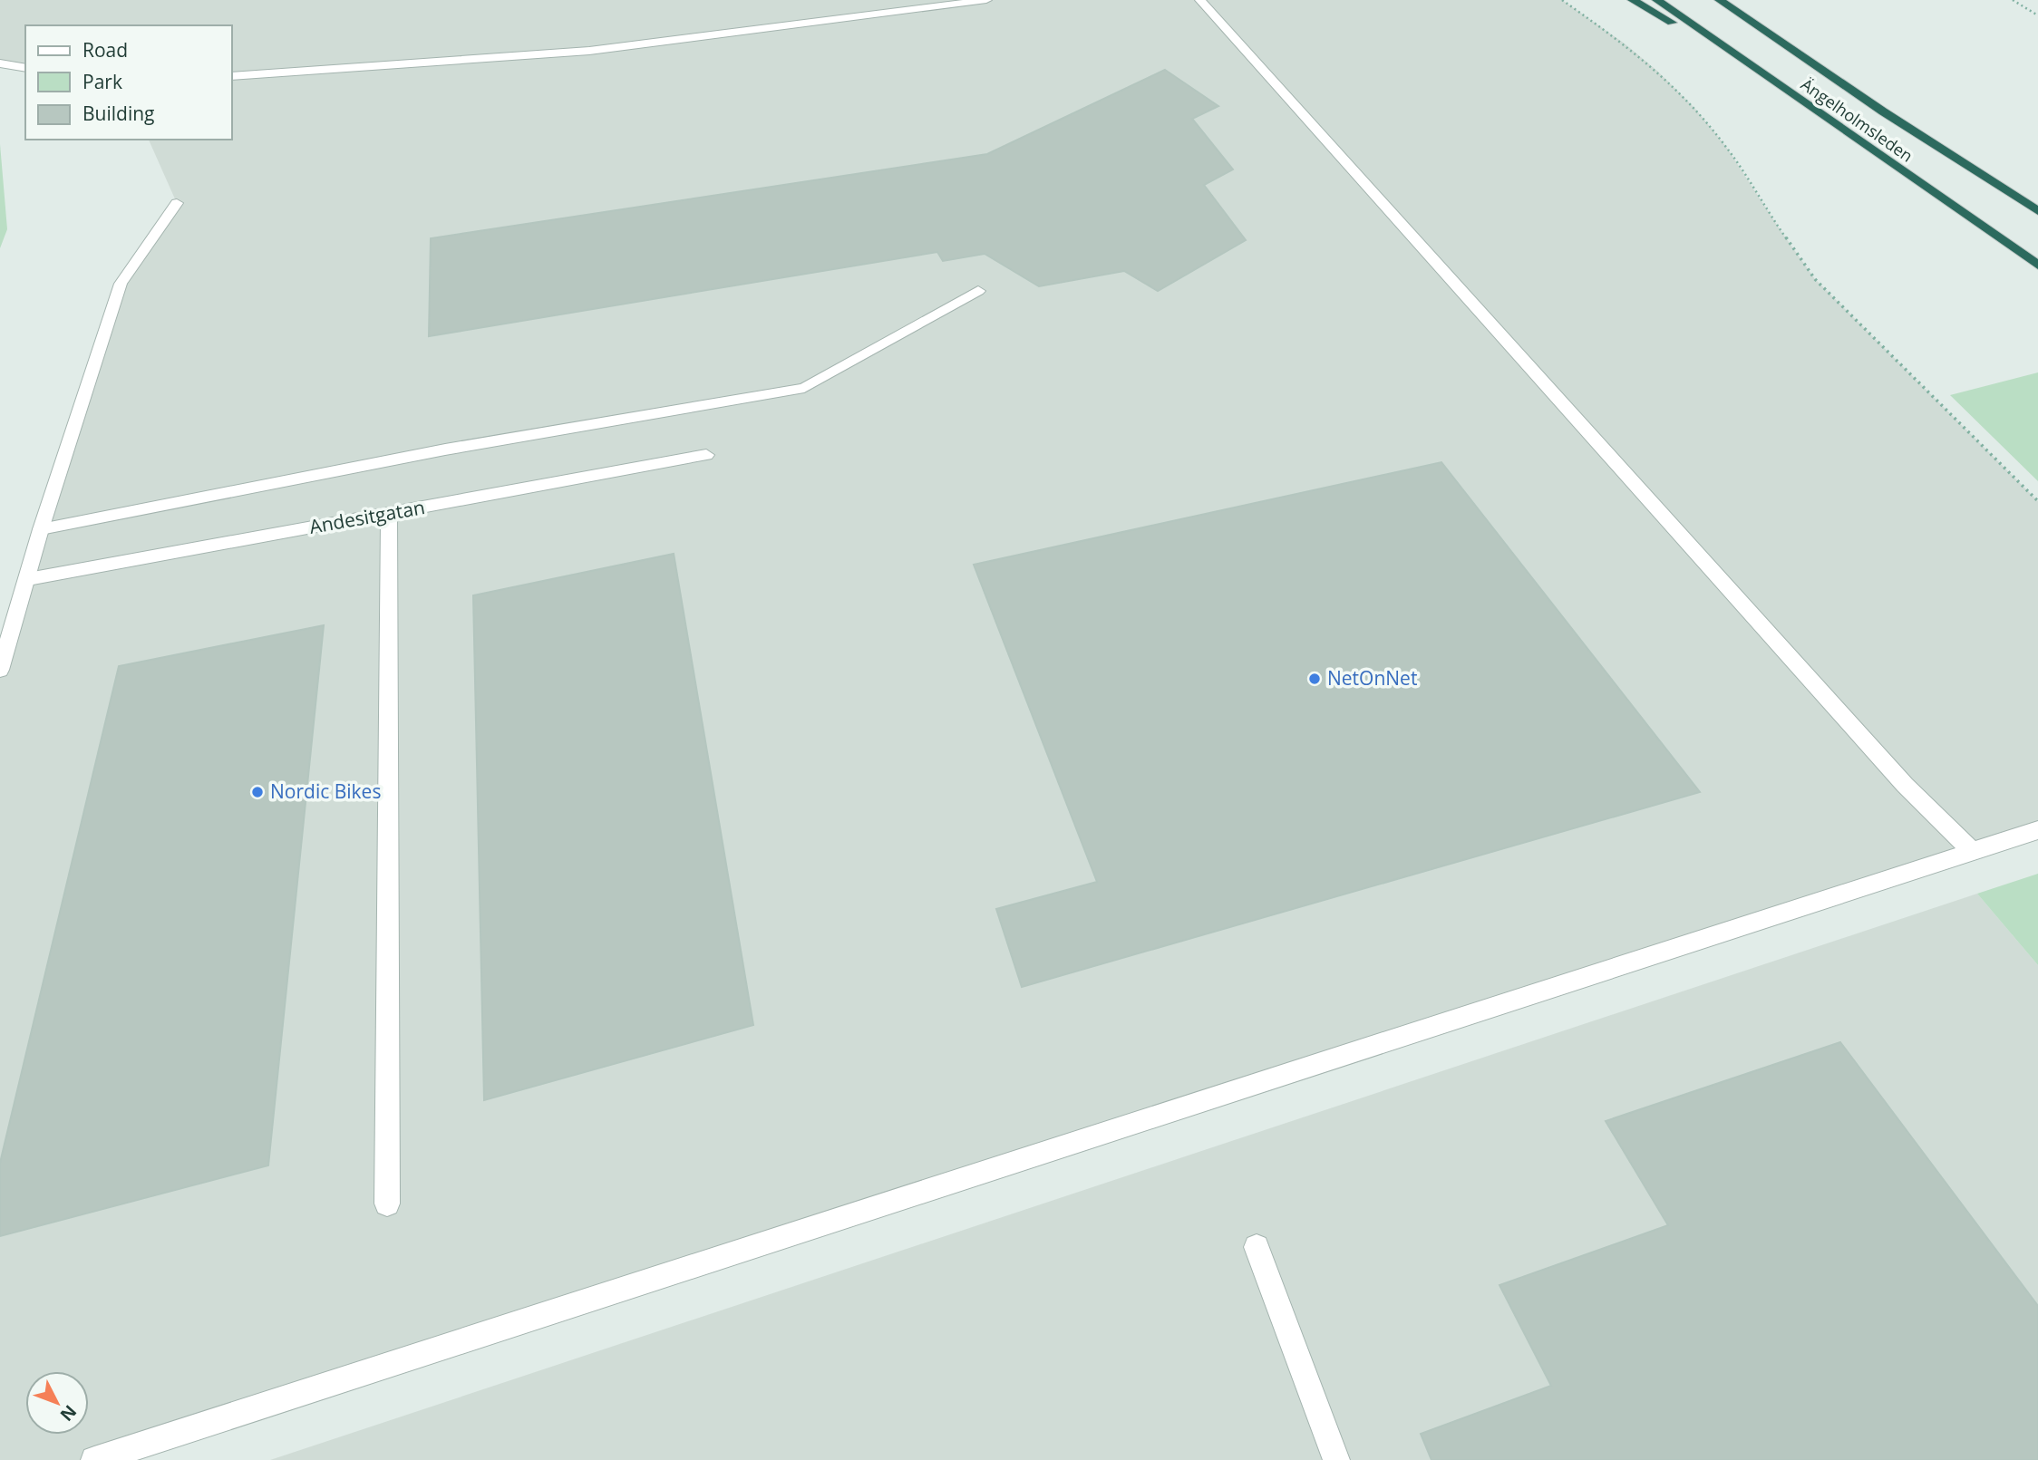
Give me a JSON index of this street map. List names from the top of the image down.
{
  "streets": {
    "highway": ["Ängelholmsleden"],
    "street": ["Andesitgatan"]
  },
  "places": ["NetOnNet", "Nordic Bikes"],
  "legend": ["Road", "Park", "Building"],
  "north": "bottom right"
}
